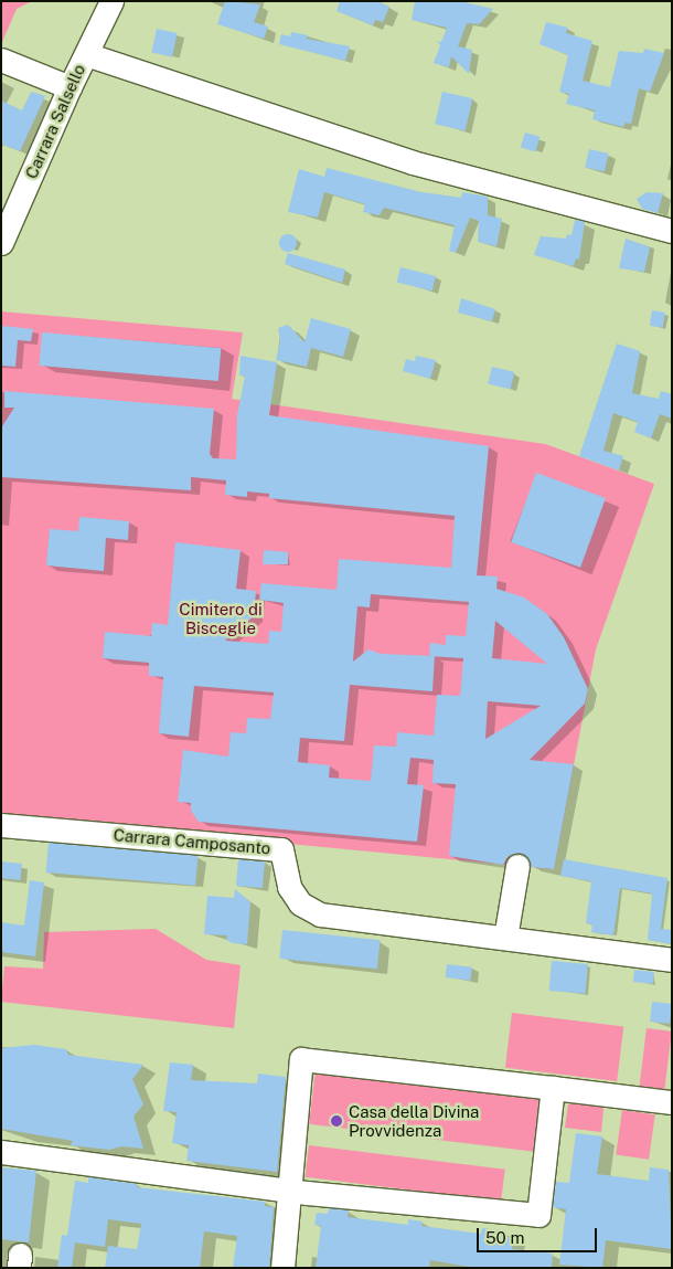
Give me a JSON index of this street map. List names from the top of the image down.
{
  "streets": {
    "lane": ["Carrara Salsello", "Carrara Camposanto"]
  },
  "parks": ["Cimitero di Bisceglie"],
  "places": ["Casa della Divina Provvidenza"],
  "scale_bar": "50 m"
}
